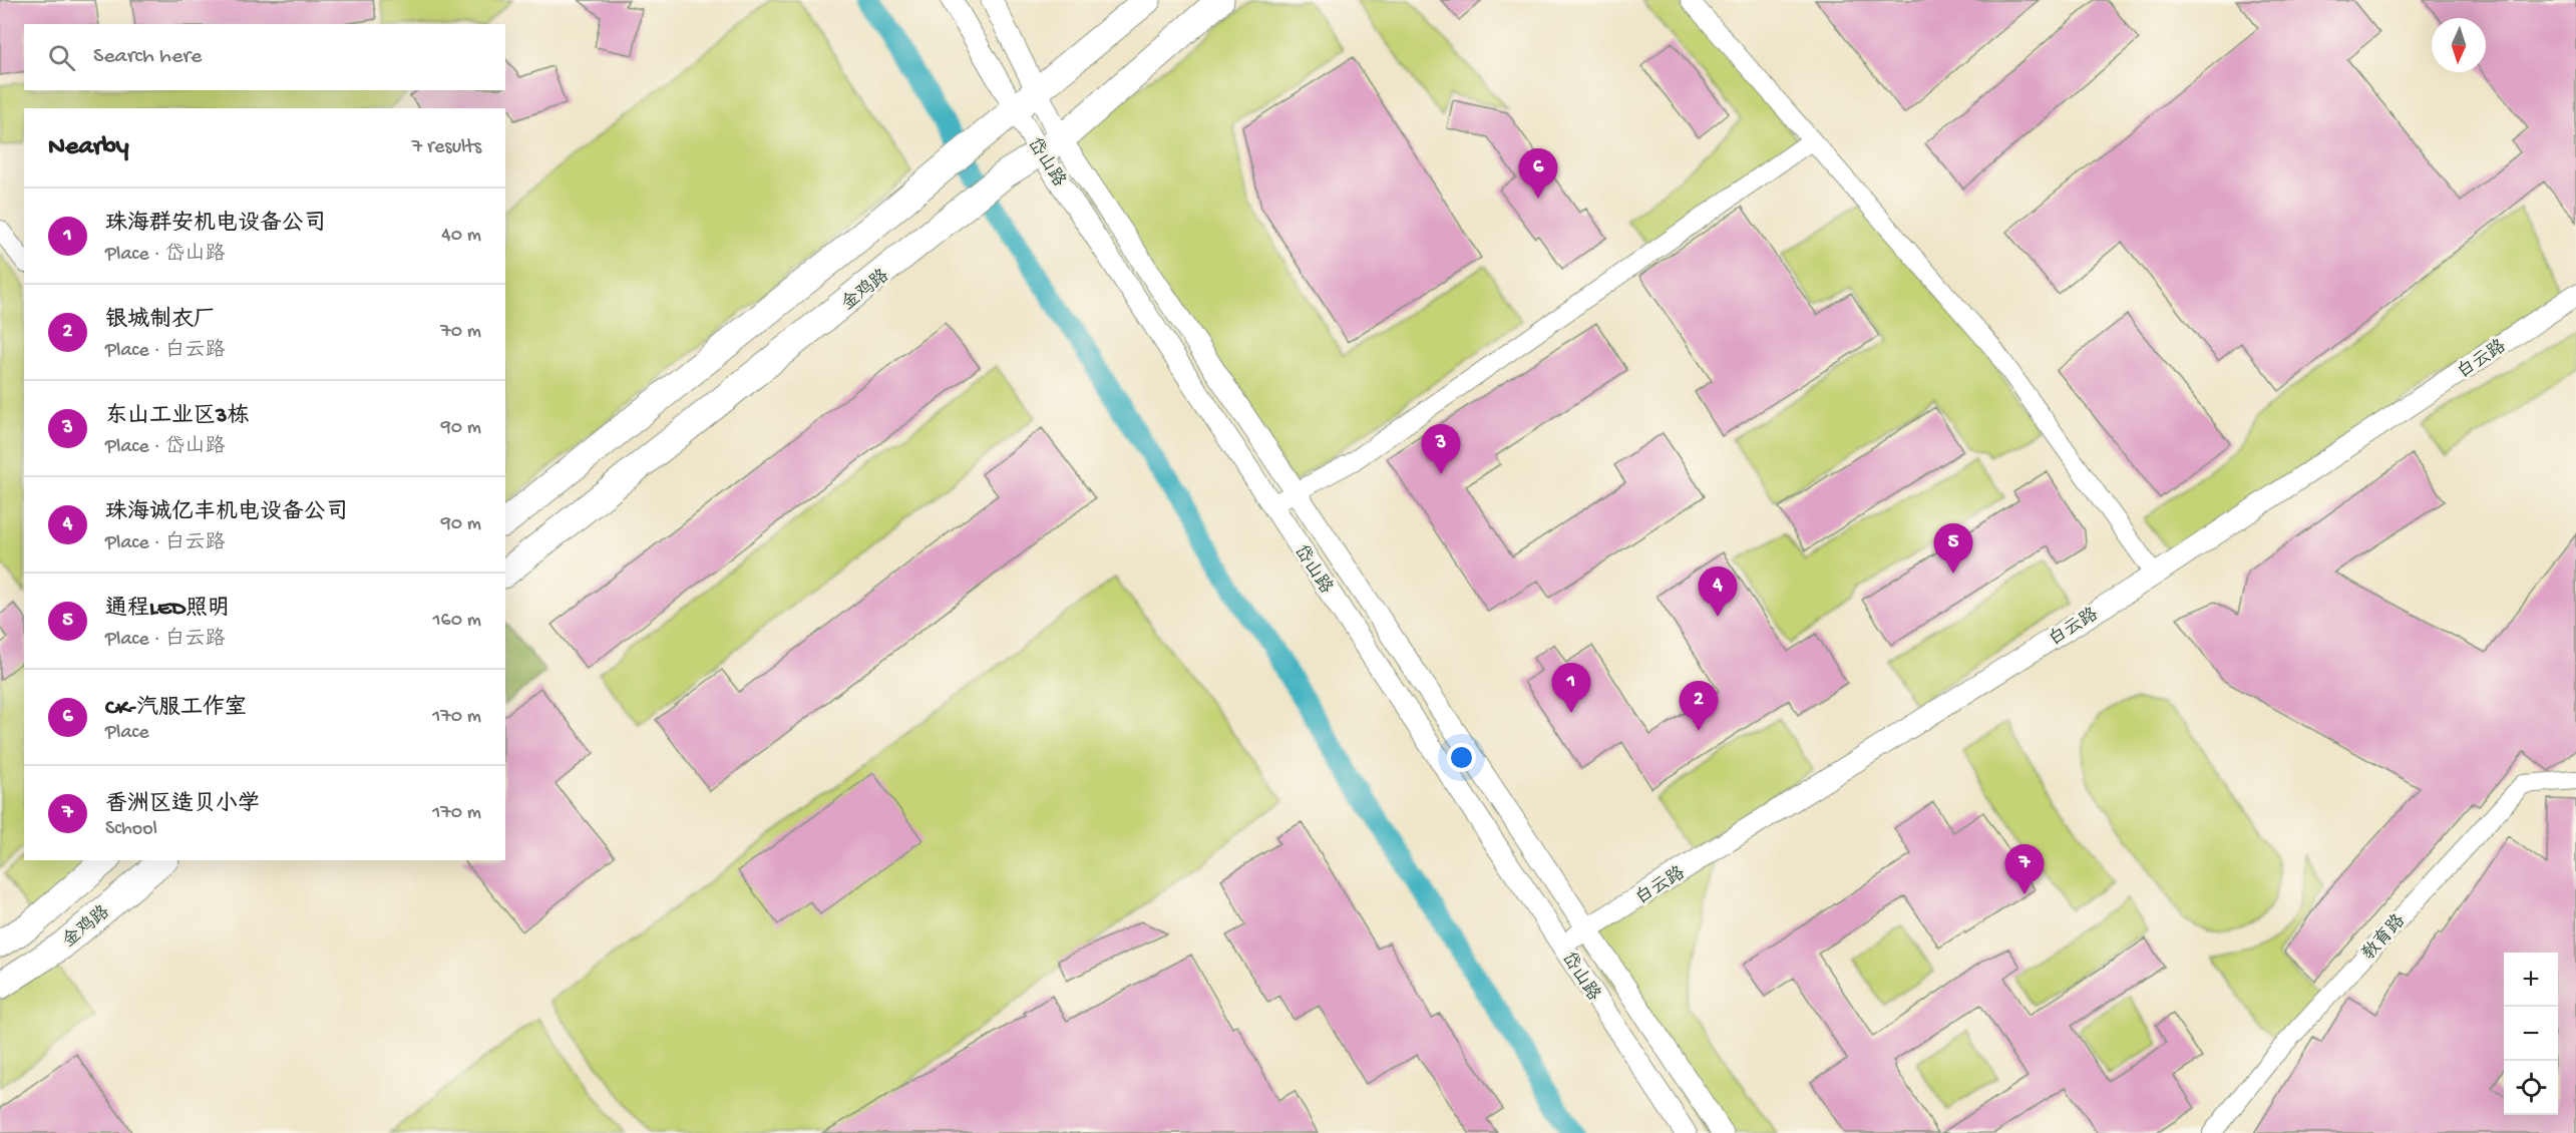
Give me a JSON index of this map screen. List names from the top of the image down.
{
  "streets": {
    "main road": ["金鸡路"],
    "street": ["岱山路", "白云路", "教育路"]
  },
  "crossings": [
    ["岱山路", "金鸡路"],
    ["岱山路", "白云路"]
  ],
  "north": "bottom",
  "page": {
    "search": "Search here",
    "heading": ["Nearby", "7 results"],
    "pins": [
      "6",
      "3",
      "5",
      "4",
      "1",
      "2",
      "7"
    ],
    "list": [
      {
        "mark": "1",
        "name": "珠海群安机电设备公司",
        "note": "Place · 岱山路",
        "value": "40 m"
      },
      {
        "mark": "2",
        "name": "银城制衣厂",
        "note": "Place · 白云路",
        "value": "70 m"
      },
      {
        "mark": "3",
        "name": "东山工业区3栋",
        "note": "Place · 岱山路",
        "value": "90 m"
      },
      {
        "mark": "4",
        "name": "珠海诚亿丰机电设备公司",
        "note": "Place · 白云路",
        "value": "90 m"
      },
      {
        "mark": "5",
        "name": "通程LED照明",
        "note": "Place · 白云路",
        "value": "160 m"
      },
      {
        "mark": "6",
        "name": "CK-汽服工作室",
        "note": "Place",
        "value": "170 m"
      },
      {
        "mark": "7",
        "name": "香洲区造贝小学",
        "note": "School",
        "value": "170 m"
      }
    ],
    "map_buttons": ["+", "−"]
  }
}
